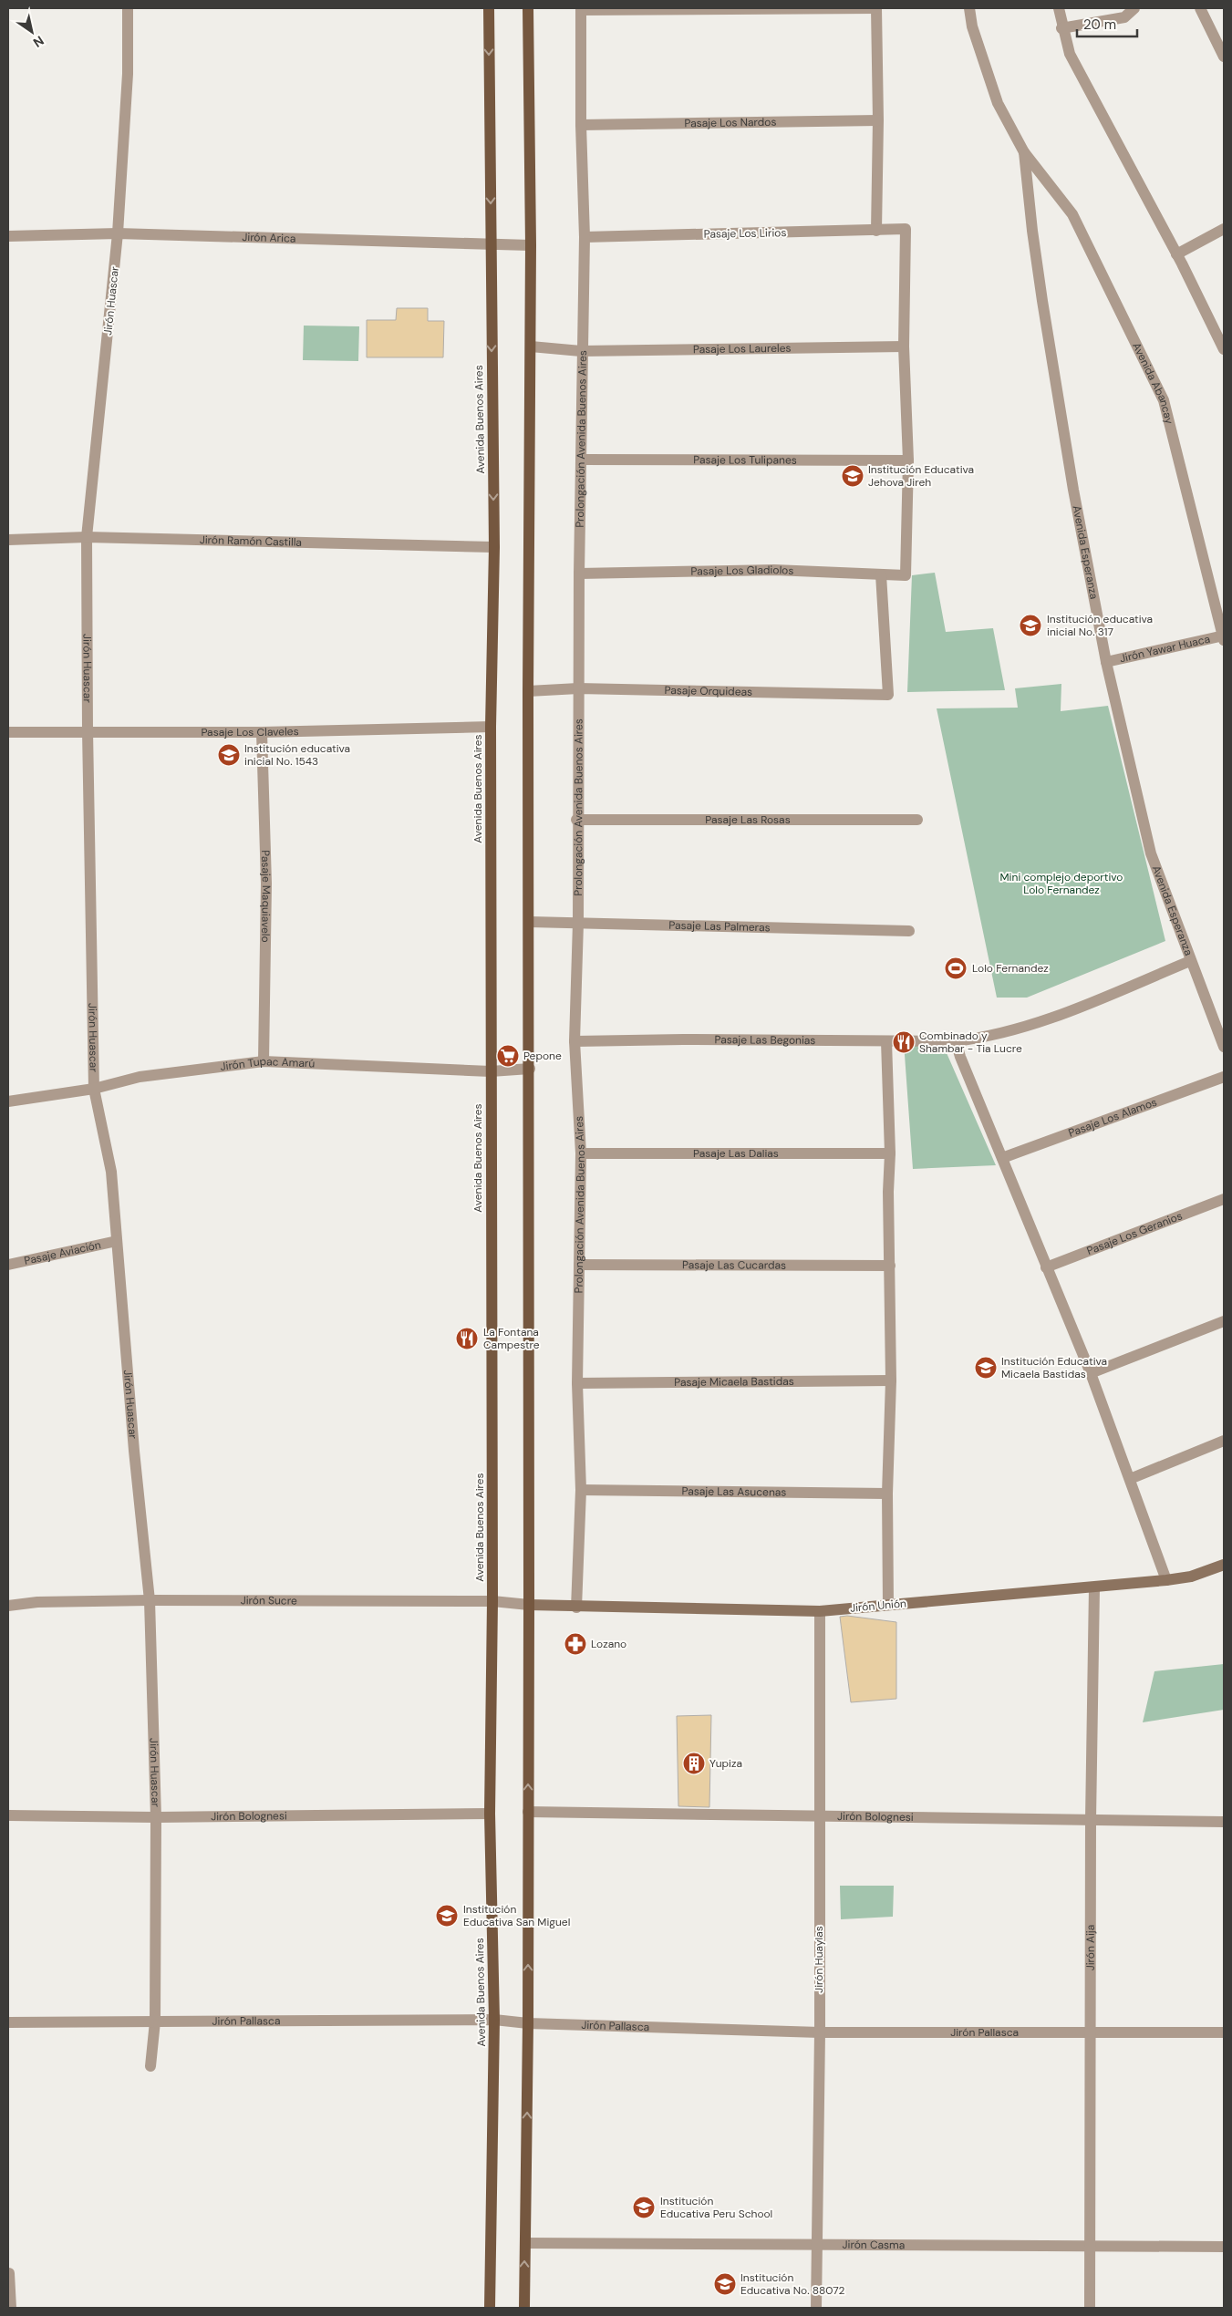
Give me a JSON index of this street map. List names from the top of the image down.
{
  "streets": {
    "main road": ["Avenida Buenos Aires", "Jirón Unión"],
    "street": [
      "Pasaje Los Nardos",
      "Pasaje Los Lirios",
      "Jirón Arica",
      "Jirón Huascar",
      "Pasaje Los Laureles",
      "Avenida Abancay",
      "Prolongación Avenida Buenos Aires",
      "Pasaje Los Tulipanes",
      "Jirón Ramón Castilla",
      "Avenida Esperanza",
      "Pasaje Los Gladiolos",
      "Jirón Yawar Huaca",
      "Pasaje Orquideas",
      "Pasaje Los Claveles",
      "Pasaje Las Rosas",
      "Pasaje Maquiavelo",
      "Pasaje Las Palmeras",
      "Pasaje Las Begonias",
      "Jirón Tupac Amarú",
      "Pasaje Los Alamos",
      "Pasaje Las Dalias",
      "Pasaje Los Geranios",
      "Pasaje Aviación",
      "Pasaje Las Cucardas",
      "Pasaje Micaela Bastidas",
      "Pasaje Las Asucenas",
      "Jirón Sucre",
      "Jirón Bolognesi",
      "Jirón Aija",
      "Jirón Huaylas",
      "Jirón Pallasca",
      "Jirón Casma"
    ]
  },
  "crossings": [
    ["Pasaje Los Nardos", "Prolongación Avenida Buenos Aires"],
    ["Pasaje Los Lirios", "Pasaje Los Laureles"],
    ["Pasaje Los Lirios", "Prolongación Avenida Buenos Aires"],
    ["Jirón Arica", "Jirón Huascar"],
    ["Jirón Arica", "Avenida Buenos Aires"],
    ["Jirón Huascar", "Jirón Ramón Castilla"],
    ["Jirón Huascar", "Pasaje Los Claveles"],
    ["Jirón Huascar", "Jirón Tupac Amarú"],
    ["Jirón Huascar", "Pasaje Aviación"],
    ["Jirón Huascar", "Jirón Sucre"],
    ["Jirón Huascar", "Jirón Bolognesi"],
    ["Jirón Huascar", "Jirón Pallasca"],
    ["Pasaje Los Laureles", "Prolongación Avenida Buenos Aires"],
    ["Avenida Abancay", "Avenida Esperanza"],
    ["Avenida Abancay", "Jirón Yawar Huaca"],
    ["Avenida Buenos Aires", "Jirón Ramón Castilla"],
    ["Avenida Buenos Aires", "Pasaje Los Claveles"],
    ["Avenida Buenos Aires", "Jirón Tupac Amarú"],
    ["Avenida Buenos Aires", "Jirón Sucre"],
    ["Avenida Buenos Aires", "Jirón Bolognesi"],
    ["Avenida Buenos Aires", "Jirón Pallasca"],
    ["Prolongación Avenida Buenos Aires", "Pasaje Los Tulipanes"],
    ["Prolongación Avenida Buenos Aires", "Pasaje Los Gladiolos"],
    ["Prolongación Avenida Buenos Aires", "Pasaje Orquideas"],
    ["Prolongación Avenida Buenos Aires", "Pasaje Las Rosas"],
    ["Prolongación Avenida Buenos Aires", "Pasaje Las Palmeras"],
    ["Prolongación Avenida Buenos Aires", "Pasaje Las Begonias"],
    ["Prolongación Avenida Buenos Aires", "Pasaje Las Dalias"],
    ["Prolongación Avenida Buenos Aires", "Pasaje Las Cucardas"],
    ["Prolongación Avenida Buenos Aires", "Pasaje Micaela Bastidas"],
    ["Prolongación Avenida Buenos Aires", "Pasaje Las Asucenas"],
    ["Prolongación Avenida Buenos Aires", "Jirón Unión"],
    ["Pasaje Los Tulipanes", "Pasaje Los Gladiolos"],
    ["Avenida Esperanza", "Jirón Yawar Huaca"],
    ["Avenida Esperanza", "Pasaje Las Begonias"],
    ["Pasaje Los Gladiolos", "Pasaje Orquideas"],
    ["Pasaje Los Claveles", "Pasaje Maquiavelo"],
    ["Pasaje Maquiavelo", "Jirón Tupac Amarú"],
    ["Jirón Sucre", "Jirón Unión"],
    ["Jirón Unión", "Jirón Aija"],
    ["Jirón Unión", "Jirón Huaylas"],
    ["Jirón Bolognesi", "Jirón Aija"],
    ["Jirón Bolognesi", "Jirón Huaylas"],
    ["Jirón Aija", "Jirón Pallasca"],
    ["Jirón Aija", "Jirón Casma"],
    ["Jirón Huaylas", "Jirón Pallasca"],
    ["Jirón Huaylas", "Jirón Casma"]
  ],
  "parks": ["Mini complejo deportivo Lolo Fernandez"],
  "places": {
    "school or university": [
      "Institución Educativa Jehova Jireh",
      "Institución educativa inicial No. 317",
      "Institución educativa inicial No. 1543",
      "Institución Educativa Micaela Bastidas",
      "Institución Educativa San Miguel",
      "Institución Educativa Peru School",
      "Institución Educativa No. 88072"
    ],
    "sports": ["Lolo Fernandez"],
    "restaurant": ["Combinado y Shambar - Tia Lucre", "La Fontana Campestre"],
    "supermarket": ["Pepone"],
    "pharmacy": ["Lozano"],
    "building": ["Yupiza"]
  },
  "scale_bar": "20 m",
  "north": "bottom right"
}
